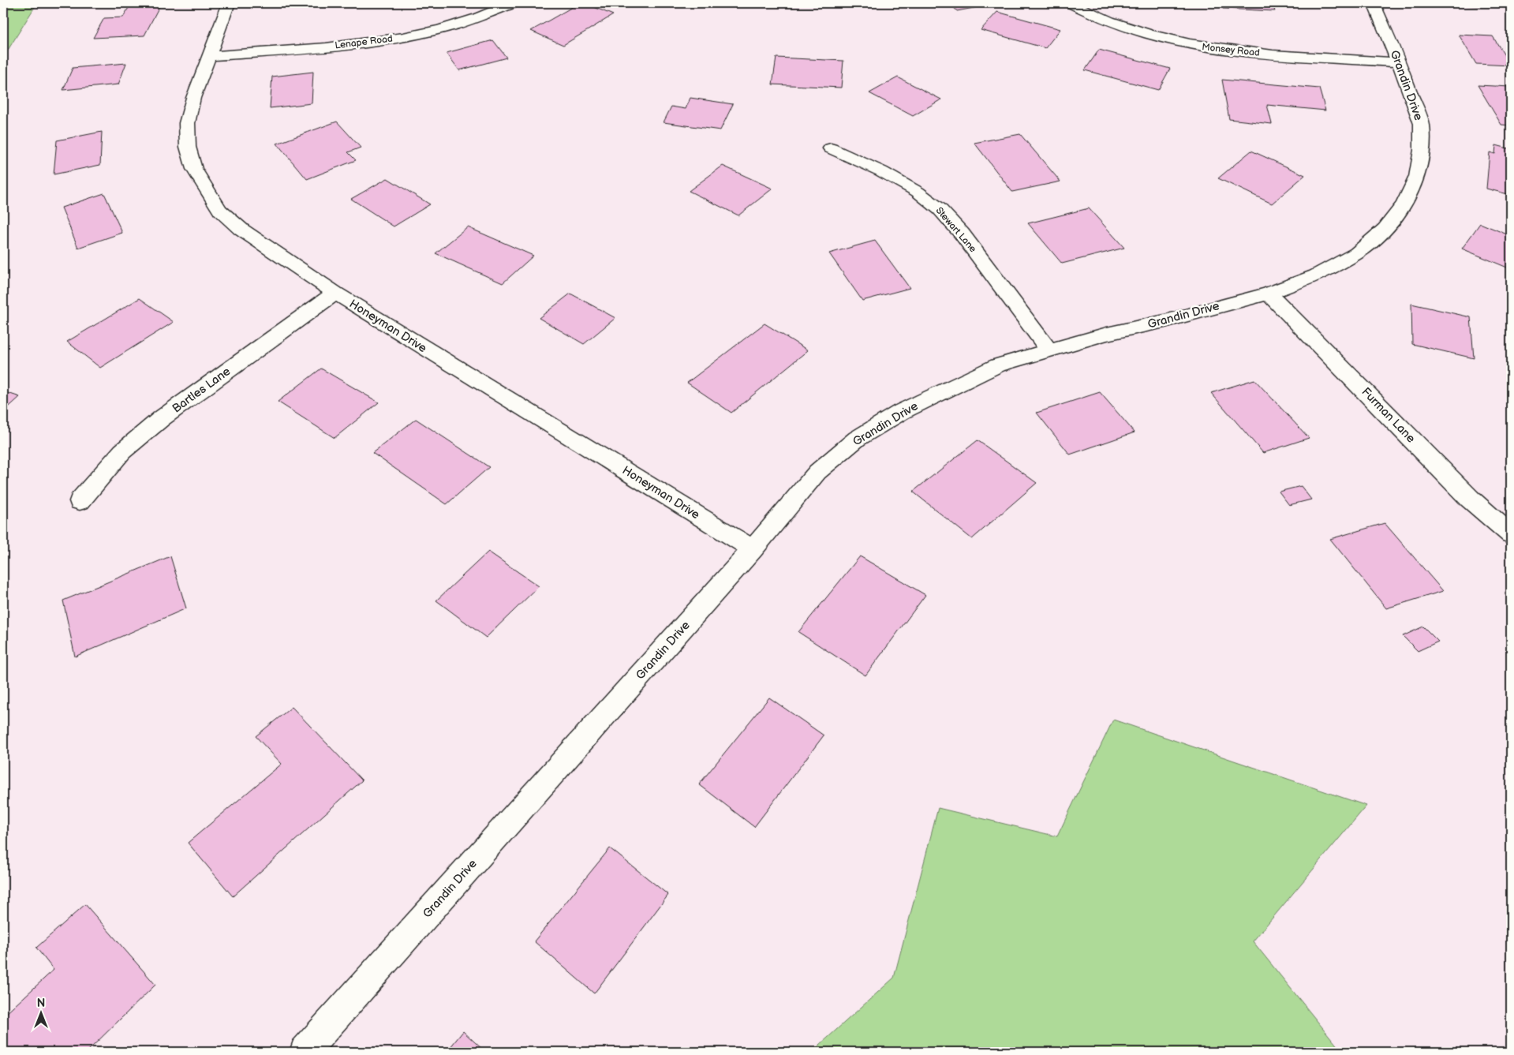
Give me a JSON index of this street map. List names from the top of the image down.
{
  "streets": {
    "street": [
      "Lenape Road",
      "Monsey Road",
      "Grandin Drive",
      "Stewart Lane",
      "Honeyman Drive",
      "Bartles Lane",
      "Furman Lane"
    ]
  },
  "crossings": [
    ["Lenape Road", "Honeyman Drive"],
    ["Monsey Road", "Grandin Drive"],
    ["Grandin Drive", "Stewart Lane"],
    ["Grandin Drive", "Honeyman Drive"],
    ["Grandin Drive", "Furman Lane"],
    ["Honeyman Drive", "Bartles Lane"]
  ],
  "north": "top"
}
